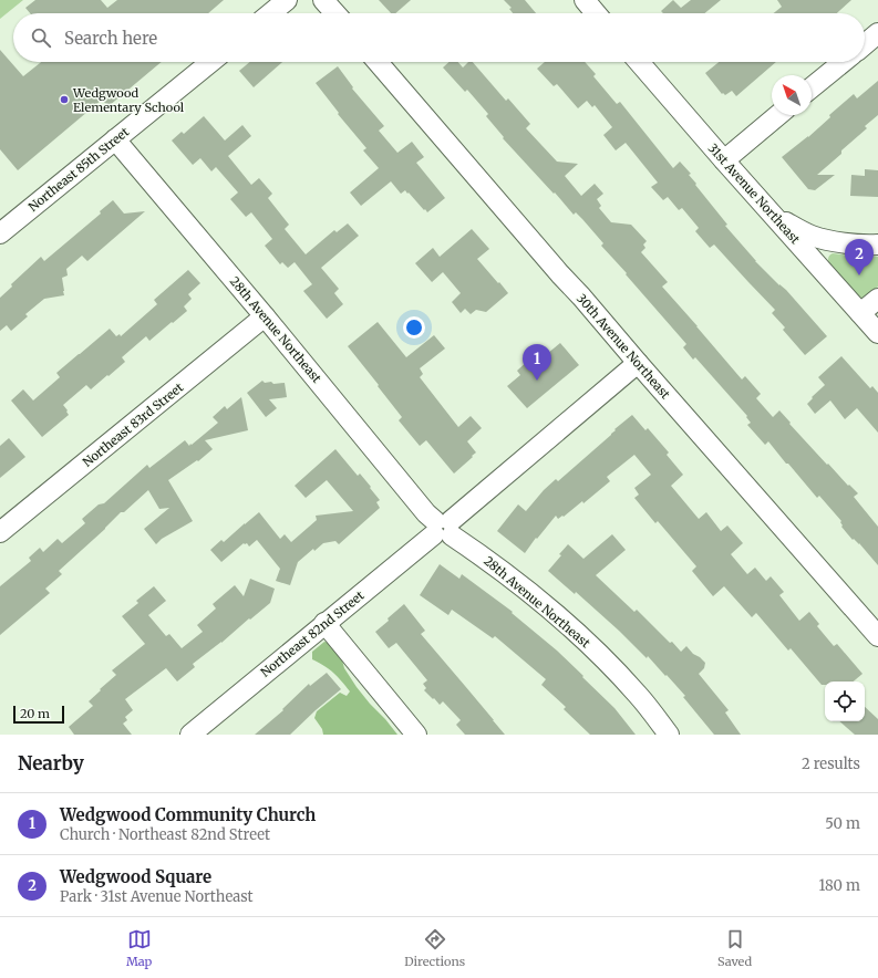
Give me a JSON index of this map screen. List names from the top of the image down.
{
  "streets": {
    "street": [
      "Northeast 85th Street",
      "31st Avenue Northeast",
      "28th Avenue Northeast",
      "30th Avenue Northeast",
      "Northeast 83rd Street",
      "Northeast 82nd Street"
    ]
  },
  "crossings": [
    ["Northeast 85th Street", "28th Avenue Northeast"],
    ["28th Avenue Northeast", "Northeast 83rd Street"],
    ["28th Avenue Northeast", "Northeast 82nd Street"],
    ["30th Avenue Northeast", "Northeast 82nd Street"]
  ],
  "places": ["Wedgwood Elementary School"],
  "scale_bar": "20 m",
  "north": "top left",
  "page": {
    "search": "Search here",
    "pins": ["2", "1"],
    "scale": "20 m",
    "heading": ["Nearby", "2 results"],
    "list": [
      {
        "mark": "1",
        "name": "Wedgwood Community Church",
        "note": "Church · Northeast 82nd Street",
        "value": "50 m"
      },
      {
        "mark": "2",
        "name": "Wedgwood Square",
        "note": "Park · 31st Avenue Northeast",
        "value": "180 m"
      }
    ],
    "nav": ["Map", "Directions", "Saved"]
  }
}
